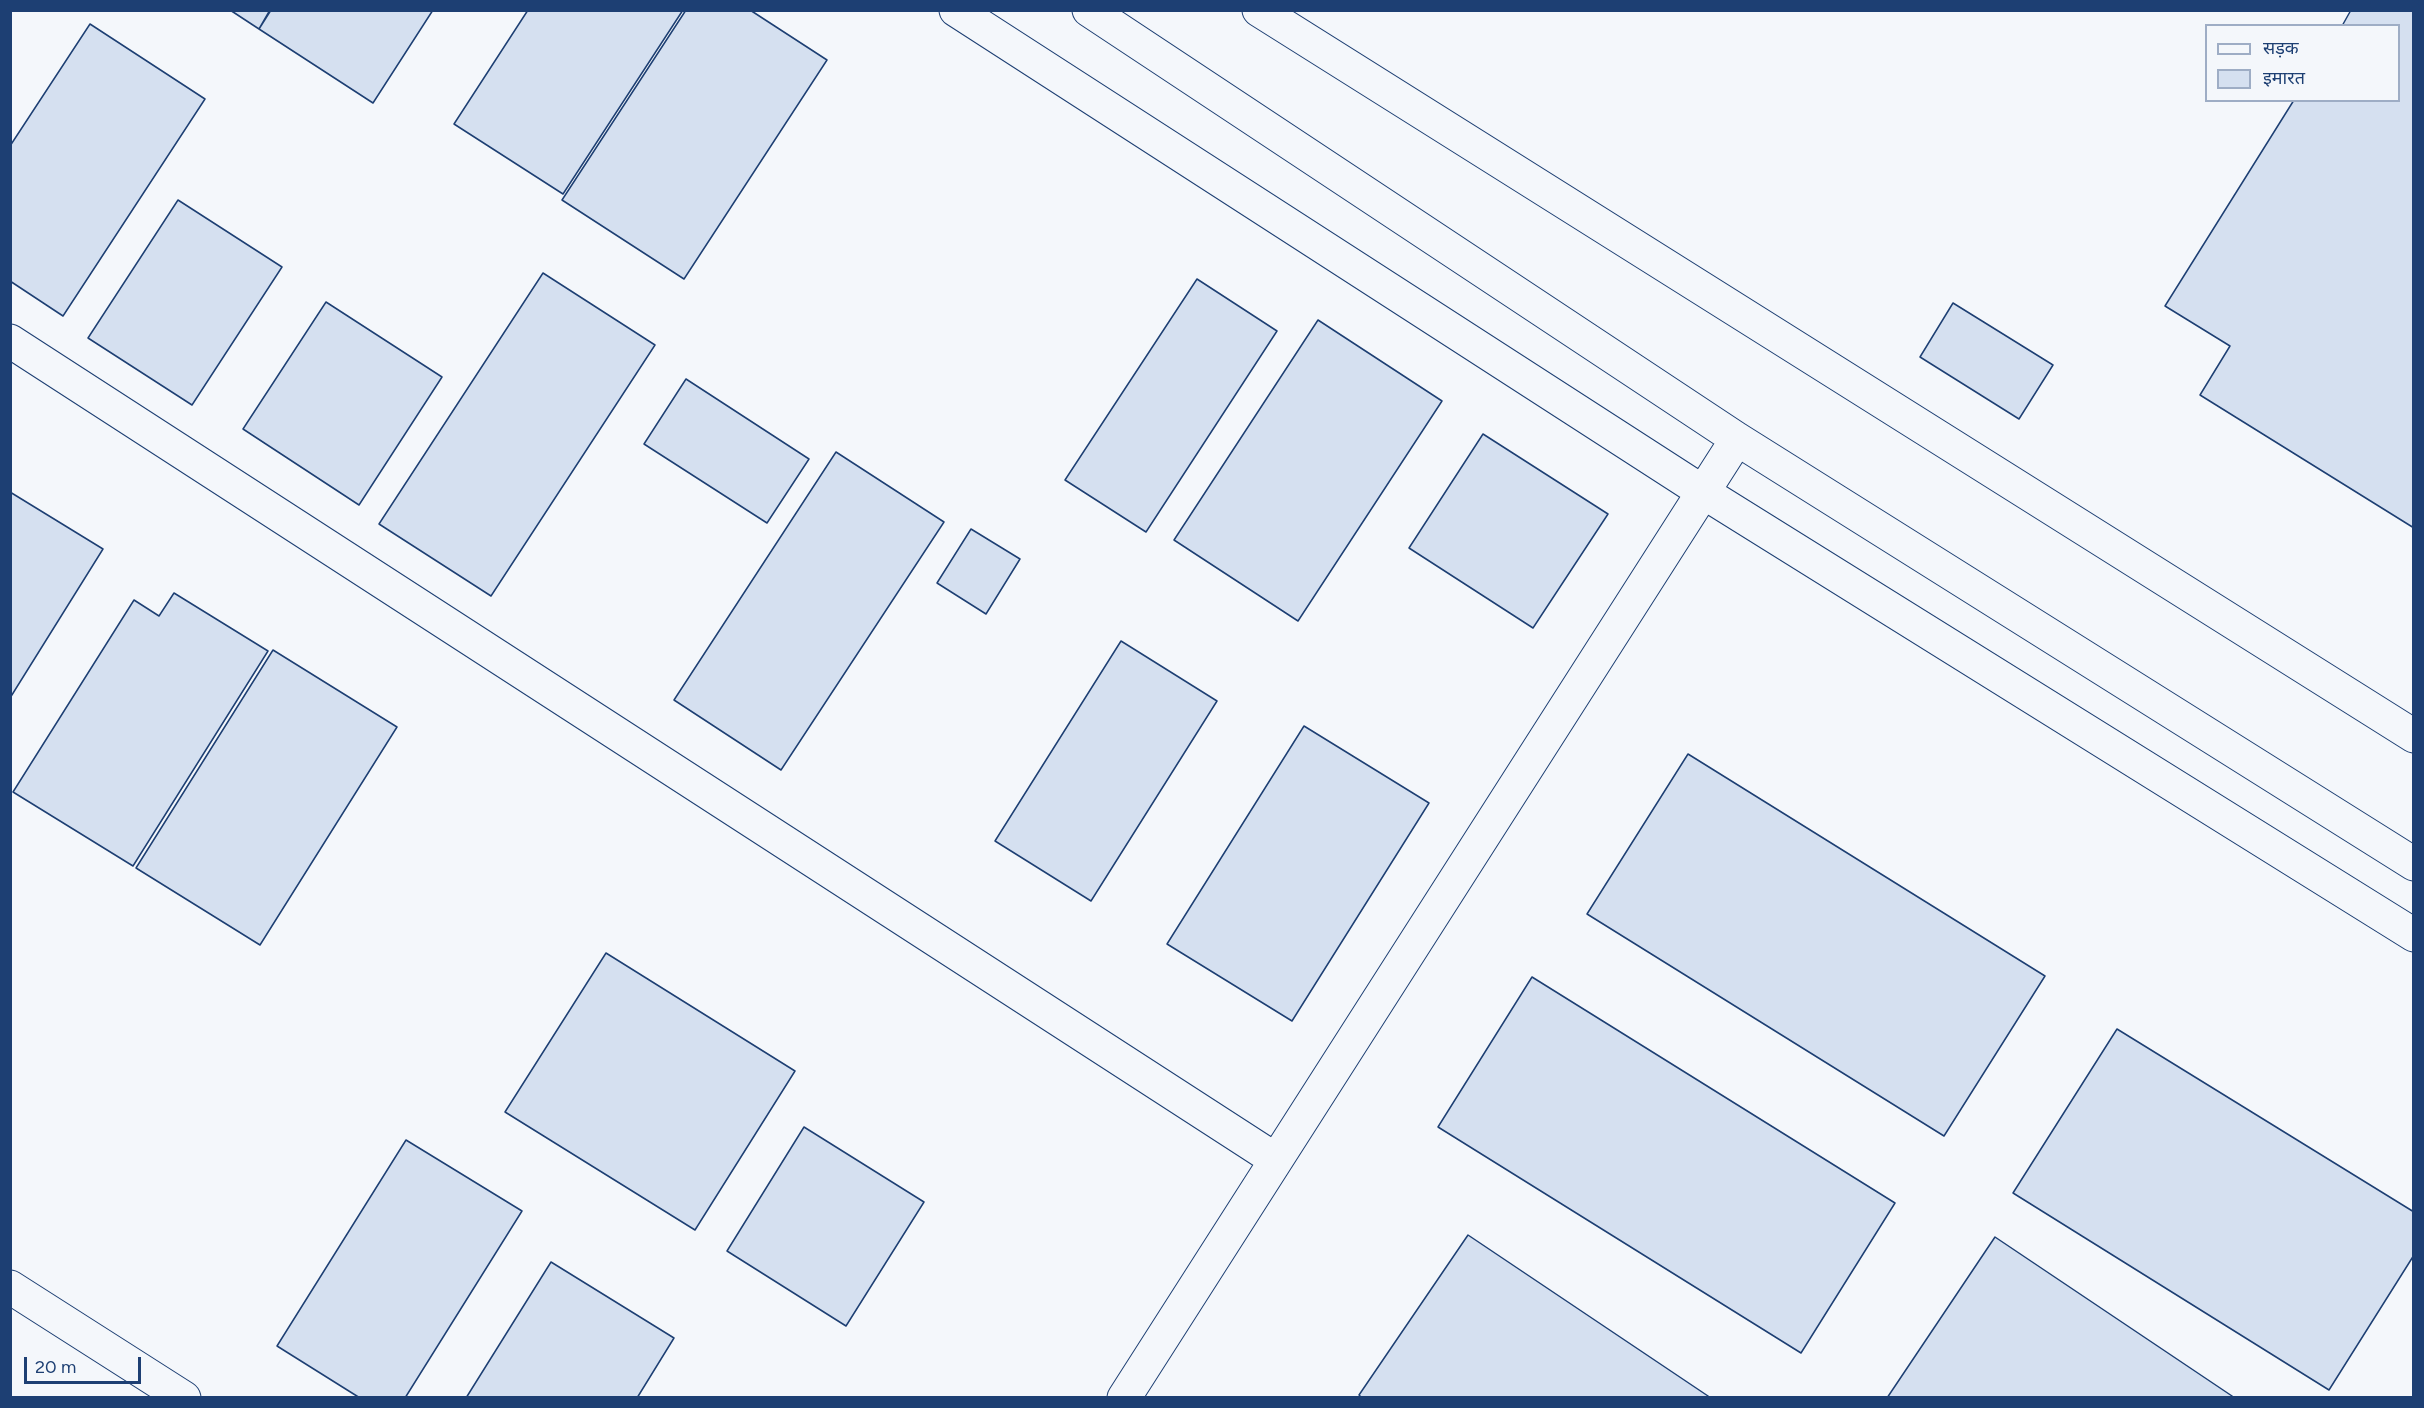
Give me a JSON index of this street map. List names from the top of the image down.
{
  "legend": ["सड़क", "इमारत"],
  "scale_bar": "20 m"
}
